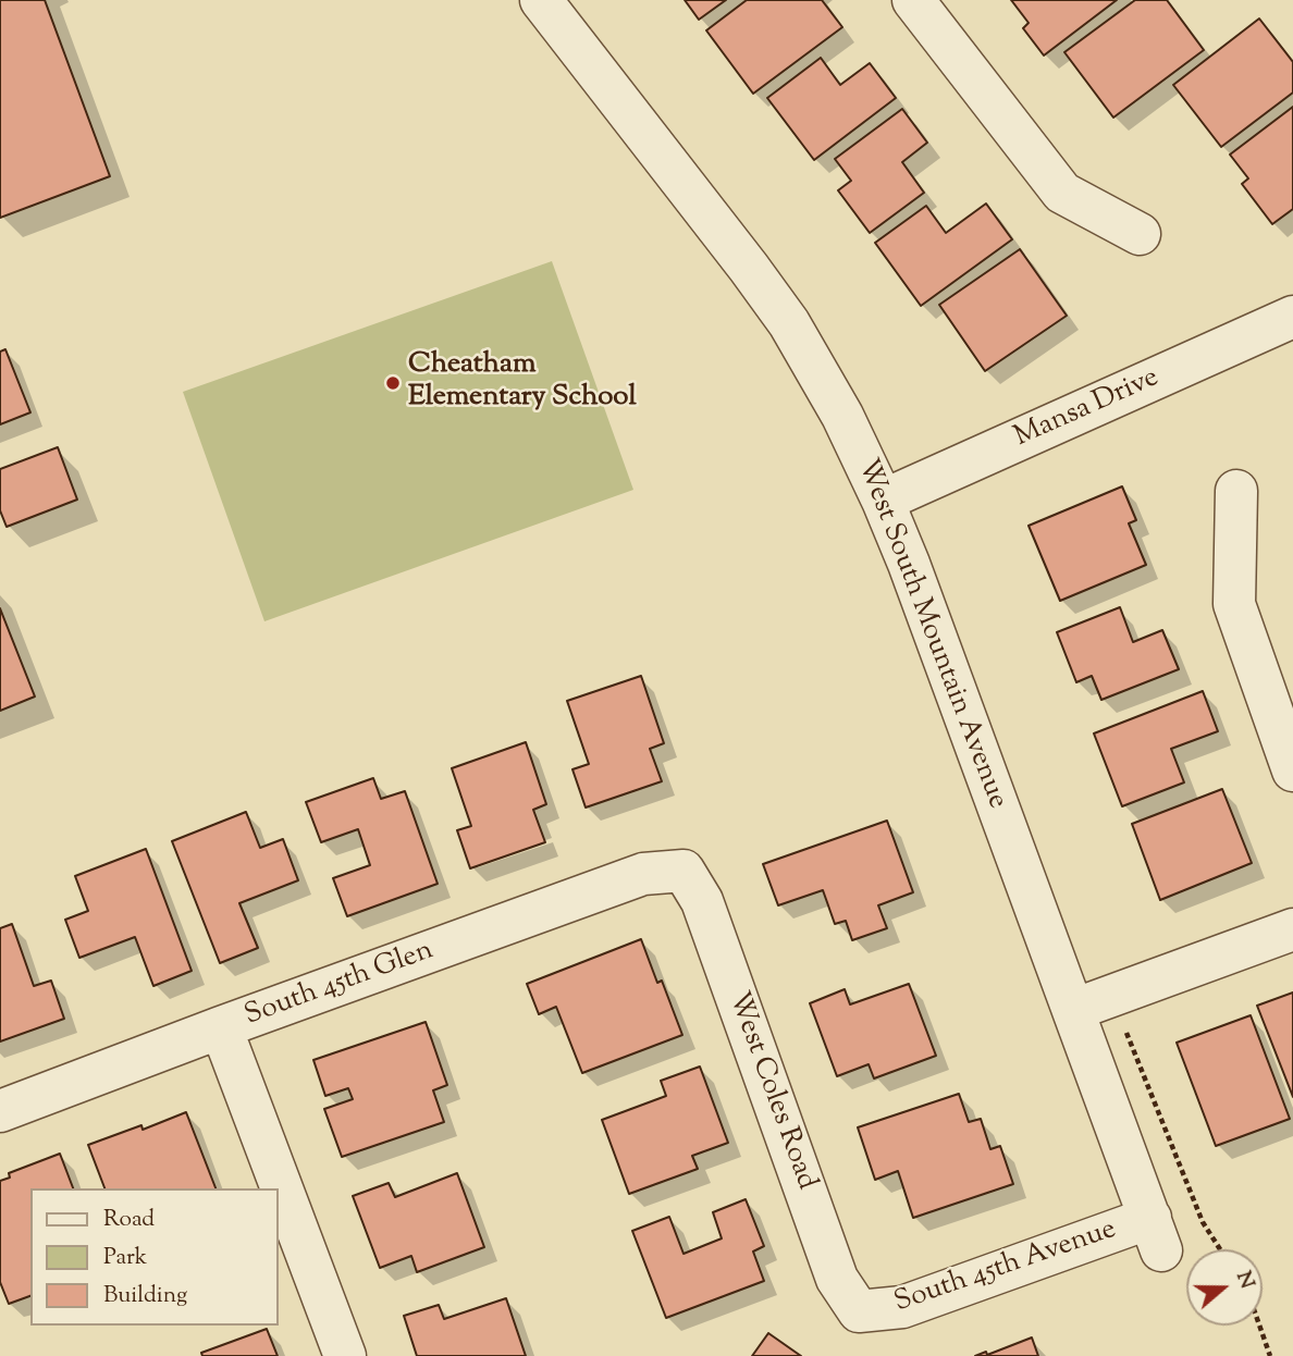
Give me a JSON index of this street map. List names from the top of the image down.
{
  "streets": {
    "street": [
      "Mansa Drive",
      "West South Mountain Avenue",
      "South 45th Glen",
      "West Coles Road",
      "South 45th Avenue"
    ]
  },
  "crossings": [
    ["Mansa Drive", "West South Mountain Avenue"],
    ["West South Mountain Avenue", "South 45th Avenue"],
    ["South 45th Glen", "West Coles Road"],
    ["West Coles Road", "South 45th Avenue"]
  ],
  "places": ["Cheatham Elementary School"],
  "legend": ["Road", "Park", "Building"],
  "north": "right"
}
